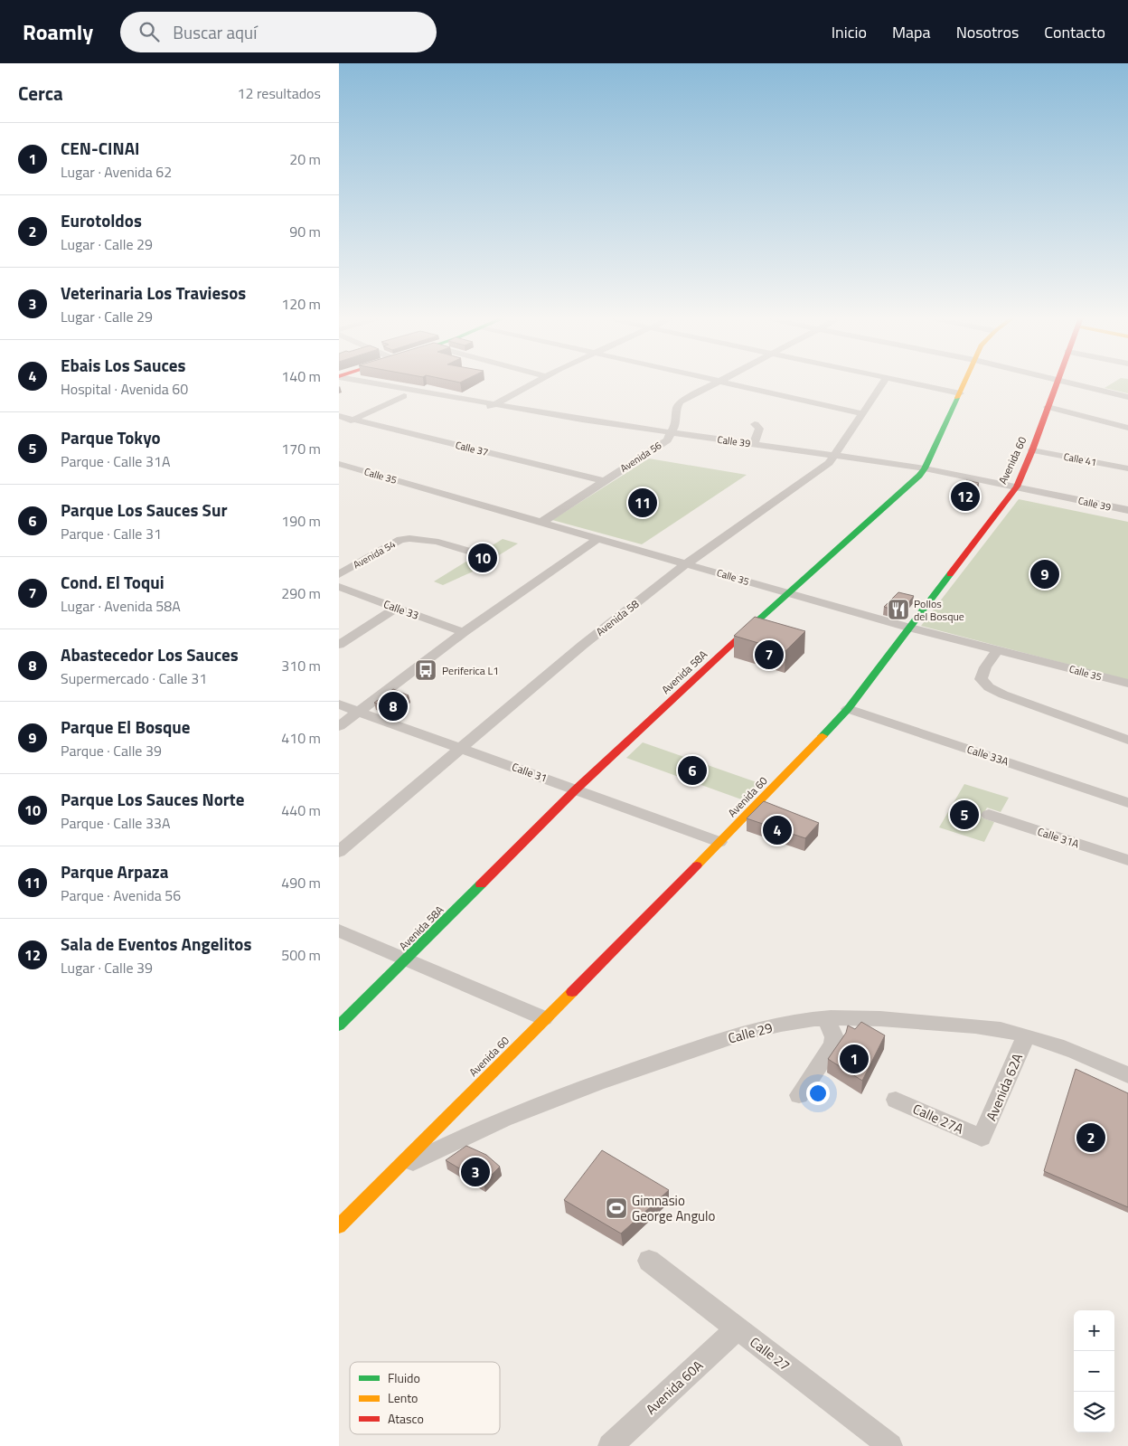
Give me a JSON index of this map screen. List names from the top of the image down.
{
  "streets": {
    "street": [
      "Calle 39",
      "Calle 37",
      "Avenida 56",
      "Calle 41",
      "Avenida 60",
      "Calle 35",
      "Avenida 54",
      "Calle 33",
      "Avenida 58",
      "Avenida 58A",
      "Calle 33A",
      "Calle 31",
      "Calle 31A",
      "Calle 29",
      "Avenida 62A",
      "Calle 27A",
      "Calle 27",
      "Avenida 60A"
    ]
  },
  "crossings": [
    ["Calle 39", "Avenida 56"],
    ["Calle 39", "Avenida 60"],
    ["Calle 39", "Avenida 58"],
    ["Calle 39", "Avenida 58A"],
    ["Calle 37", "Avenida 56"],
    ["Avenida 56", "Calle 35"],
    ["Calle 41", "Avenida 60"],
    ["Avenida 60", "Calle 35"],
    ["Avenida 60", "Calle 33A"],
    ["Avenida 60", "Calle 31"],
    ["Avenida 60", "Calle 29"],
    ["Calle 35", "Avenida 58"],
    ["Calle 35", "Avenida 58A"],
    ["Avenida 58", "Calle 31"],
    ["Avenida 58A", "Calle 31"],
    ["Calle 29", "Avenida 62A"],
    ["Avenida 62A", "Calle 27A"],
    ["Calle 27", "Avenida 60A"]
  ],
  "places": {
    "restaurant": ["Pollos del Bosque"],
    "bus stop": ["Periferica L1"],
    "sports": ["Gimnasio George Angulo"]
  },
  "legend": ["Fluido", "Lento", "Atasco"],
  "page": {
    "header": "Roamly",
    "search": "Buscar aquí",
    "nav": [
      "Inicio",
      "Mapa",
      "Nosotros",
      "Contacto"
    ],
    "heading": ["Cerca", "12 resultados"],
    "list": [
      {
        "mark": "1",
        "name": "CEN-CINAI",
        "note": "Lugar · Avenida 62",
        "value": "20 m"
      },
      {
        "mark": "2",
        "name": "Eurotoldos",
        "note": "Lugar · Calle 29",
        "value": "90 m"
      },
      {
        "mark": "3",
        "name": "Veterinaria Los Traviesos",
        "note": "Lugar · Calle 29",
        "value": "120 m"
      },
      {
        "mark": "4",
        "name": "Ebais Los Sauces",
        "note": "Hospital · Avenida 60",
        "value": "140 m"
      },
      {
        "mark": "5",
        "name": "Parque Tokyo",
        "note": "Parque · Calle 31A",
        "value": "170 m"
      },
      {
        "mark": "6",
        "name": "Parque Los Sauces Sur",
        "note": "Parque · Calle 31",
        "value": "190 m"
      },
      {
        "mark": "7",
        "name": "Cond. El Toqui",
        "note": "Lugar · Avenida 58A",
        "value": "290 m"
      },
      {
        "mark": "8",
        "name": "Abastecedor Los Sauces",
        "note": "Supermercado · Calle 31",
        "value": "310 m"
      },
      {
        "mark": "9",
        "name": "Parque El Bosque",
        "note": "Parque · Calle 39",
        "value": "410 m"
      },
      {
        "mark": "10",
        "name": "Parque Los Sauces Norte",
        "note": "Parque · Calle 33A",
        "value": "440 m"
      },
      {
        "mark": "11",
        "name": "Parque Arpaza",
        "note": "Parque · Avenida 56",
        "value": "490 m"
      },
      {
        "mark": "12",
        "name": "Sala de Eventos Angelitos",
        "note": "Lugar · Calle 39",
        "value": "500 m"
      }
    ],
    "pins": [
      "12",
      "11",
      "10",
      "9",
      "7",
      "8",
      "6",
      "5",
      "4",
      "1",
      "2",
      "3"
    ],
    "map_buttons": ["+", "−"]
  }
}
